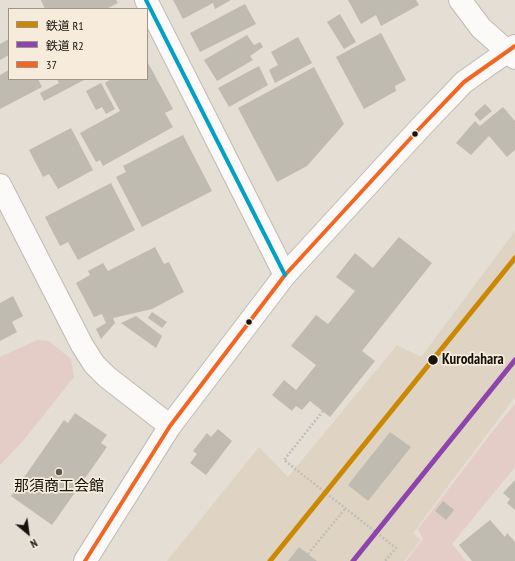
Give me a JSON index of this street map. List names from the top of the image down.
{
  "places": ["Kurodahara", "那須商工会館"],
  "lines": ["transit line 37", "rail line R1", "rail line R2"],
  "legend": ["鉄道 R1", "鉄道 R2", "37"],
  "north": "bottom right"
}
